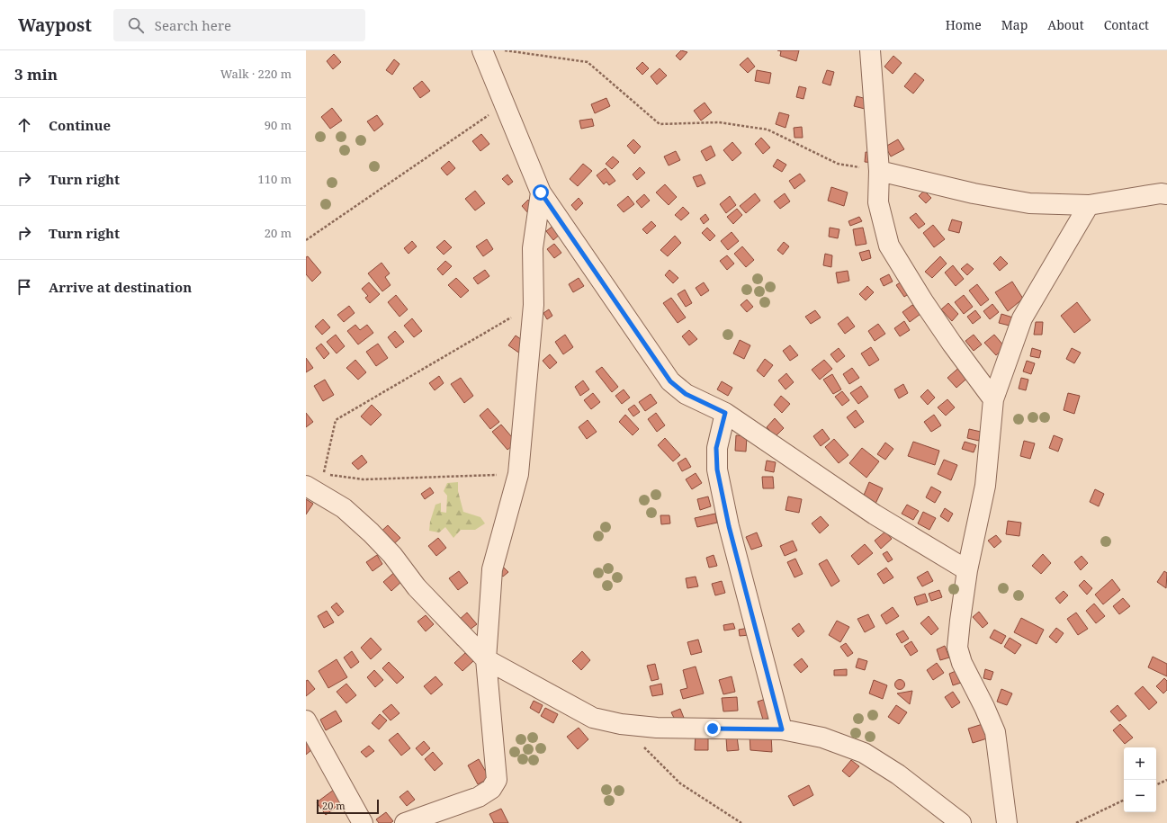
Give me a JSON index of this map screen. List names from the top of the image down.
{
  "scale_bar": "20 m",
  "page": {
    "header": "Waypost",
    "search": "Search here",
    "nav": [
      "Home",
      "Map",
      "About",
      "Contact"
    ],
    "heading": ["3 min", "Walk · 220 m"],
    "list": [
      ["Continue", "90 m"],
      ["Turn right", "110 m"],
      ["Turn right", "20 m"],
      "Arrive at destination"
    ],
    "map_buttons": ["+", "−"],
    "scale": "20 m"
  }
}
